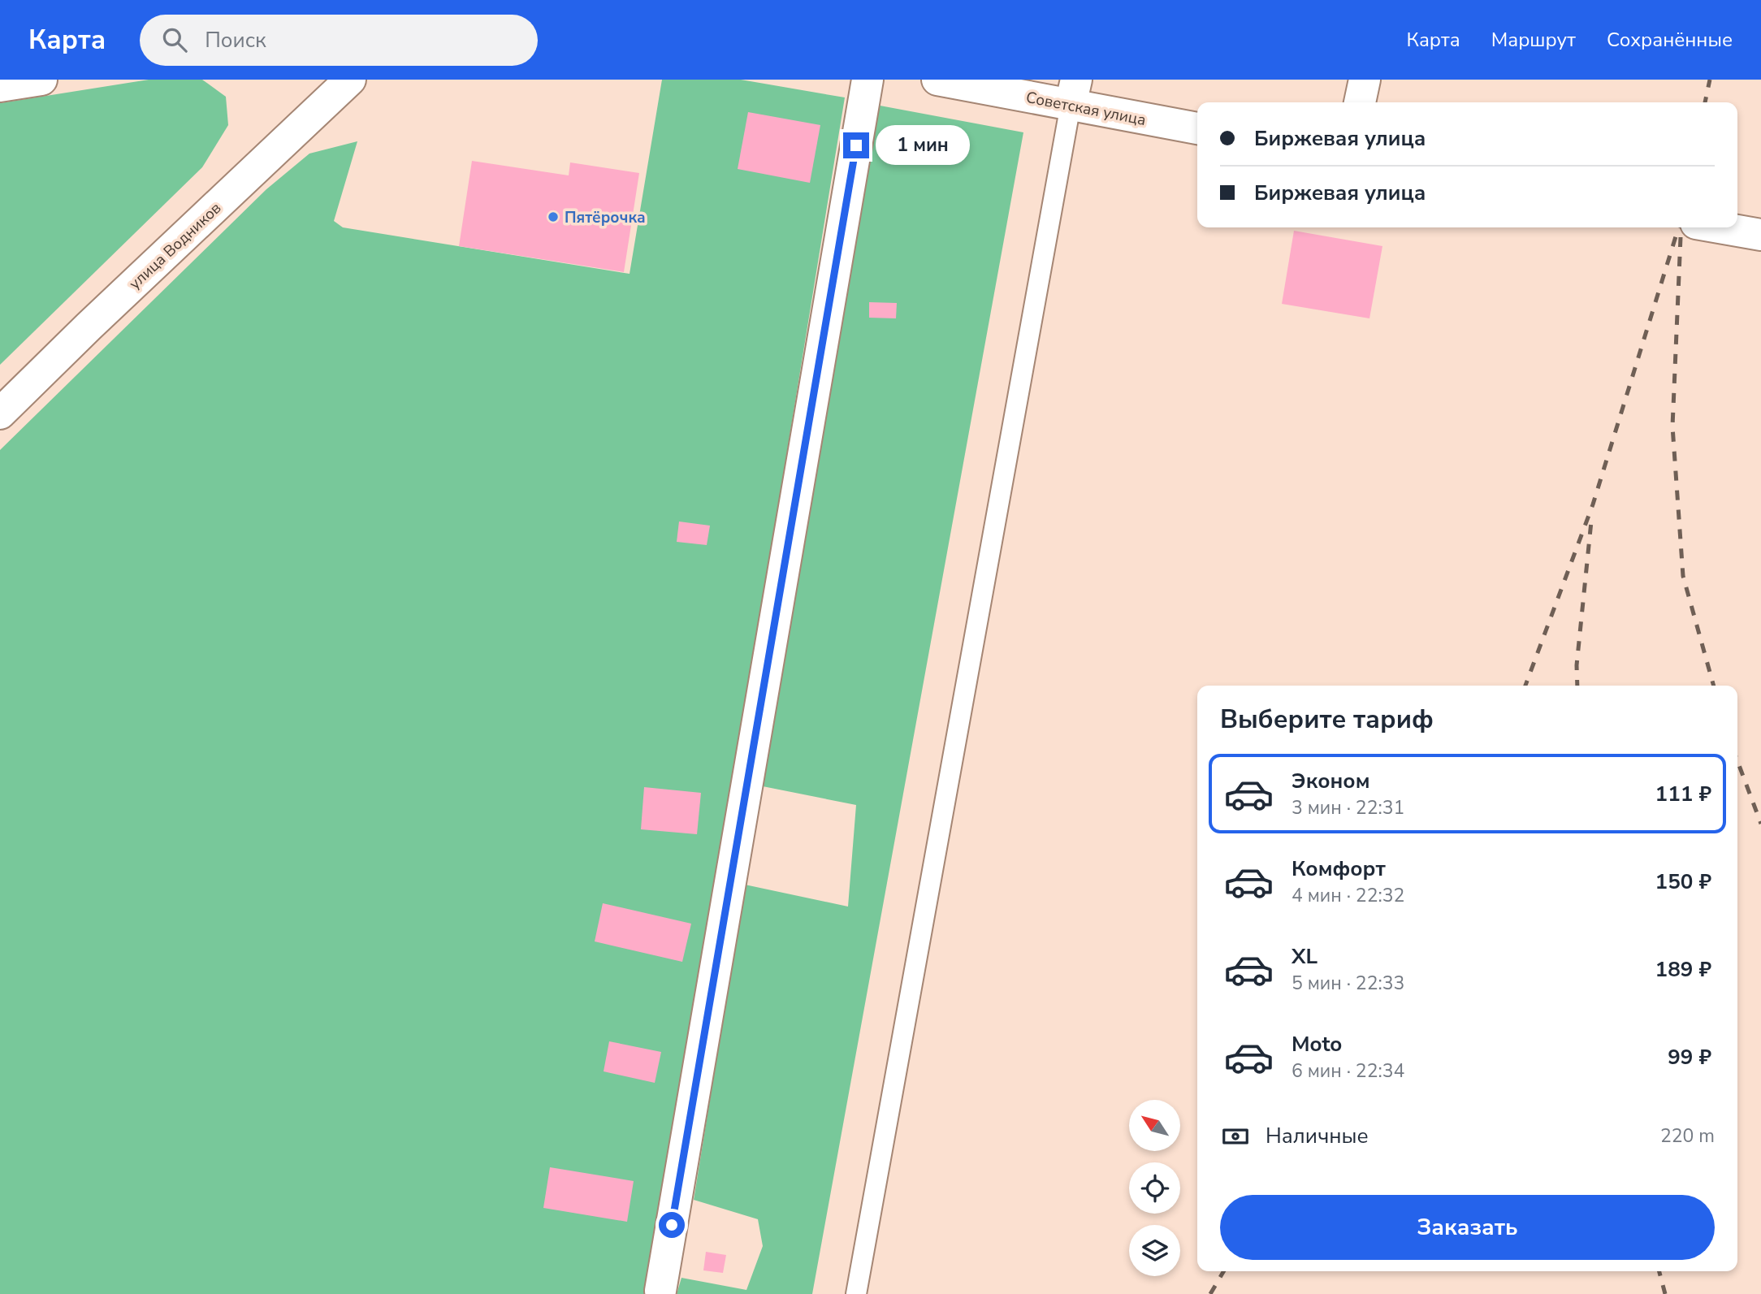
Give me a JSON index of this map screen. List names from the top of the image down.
{
  "streets": {
    "street": ["Советская улица", "улица Водников"]
  },
  "places": ["Пятёрочка"],
  "north": "top left",
  "page": {
    "header": "Карта",
    "search": "Поиск",
    "nav": ["Карта", "Маршрут", "Сохранённые"],
    "banner": ["Биржевая улица", "Биржевая улица"],
    "bubble": "1 мин",
    "heading": "Выберите тариф",
    "list": [
      {
        "name": "Эконом",
        "note": "3 мин · 22:31",
        "value": "111 ₽"
      },
      {
        "name": "Комфорт",
        "note": "4 мин · 22:32",
        "value": "150 ₽"
      },
      {
        "name": "XL",
        "note": "5 мин · 22:33",
        "value": "189 ₽"
      },
      {
        "name": "Moto",
        "note": "6 мин · 22:34",
        "value": "99 ₽"
      }
    ],
    "pay": ["Наличные", "220 m"],
    "buttons": "Заказать"
  }
}
